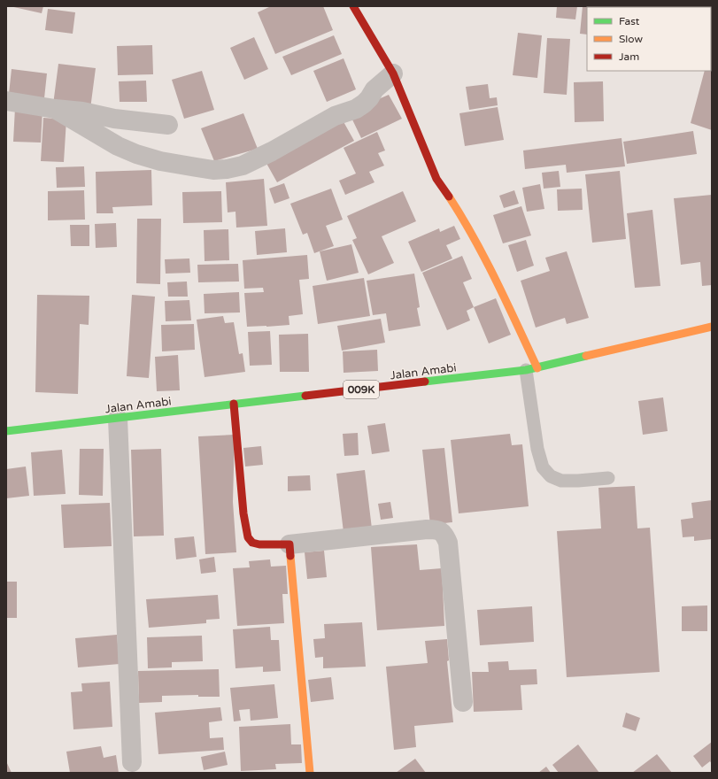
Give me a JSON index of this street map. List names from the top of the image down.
{
  "streets": {
    "street": ["Jalan Amabi", "009K"]
  },
  "legend": ["Fast", "Slow", "Jam"]
}
